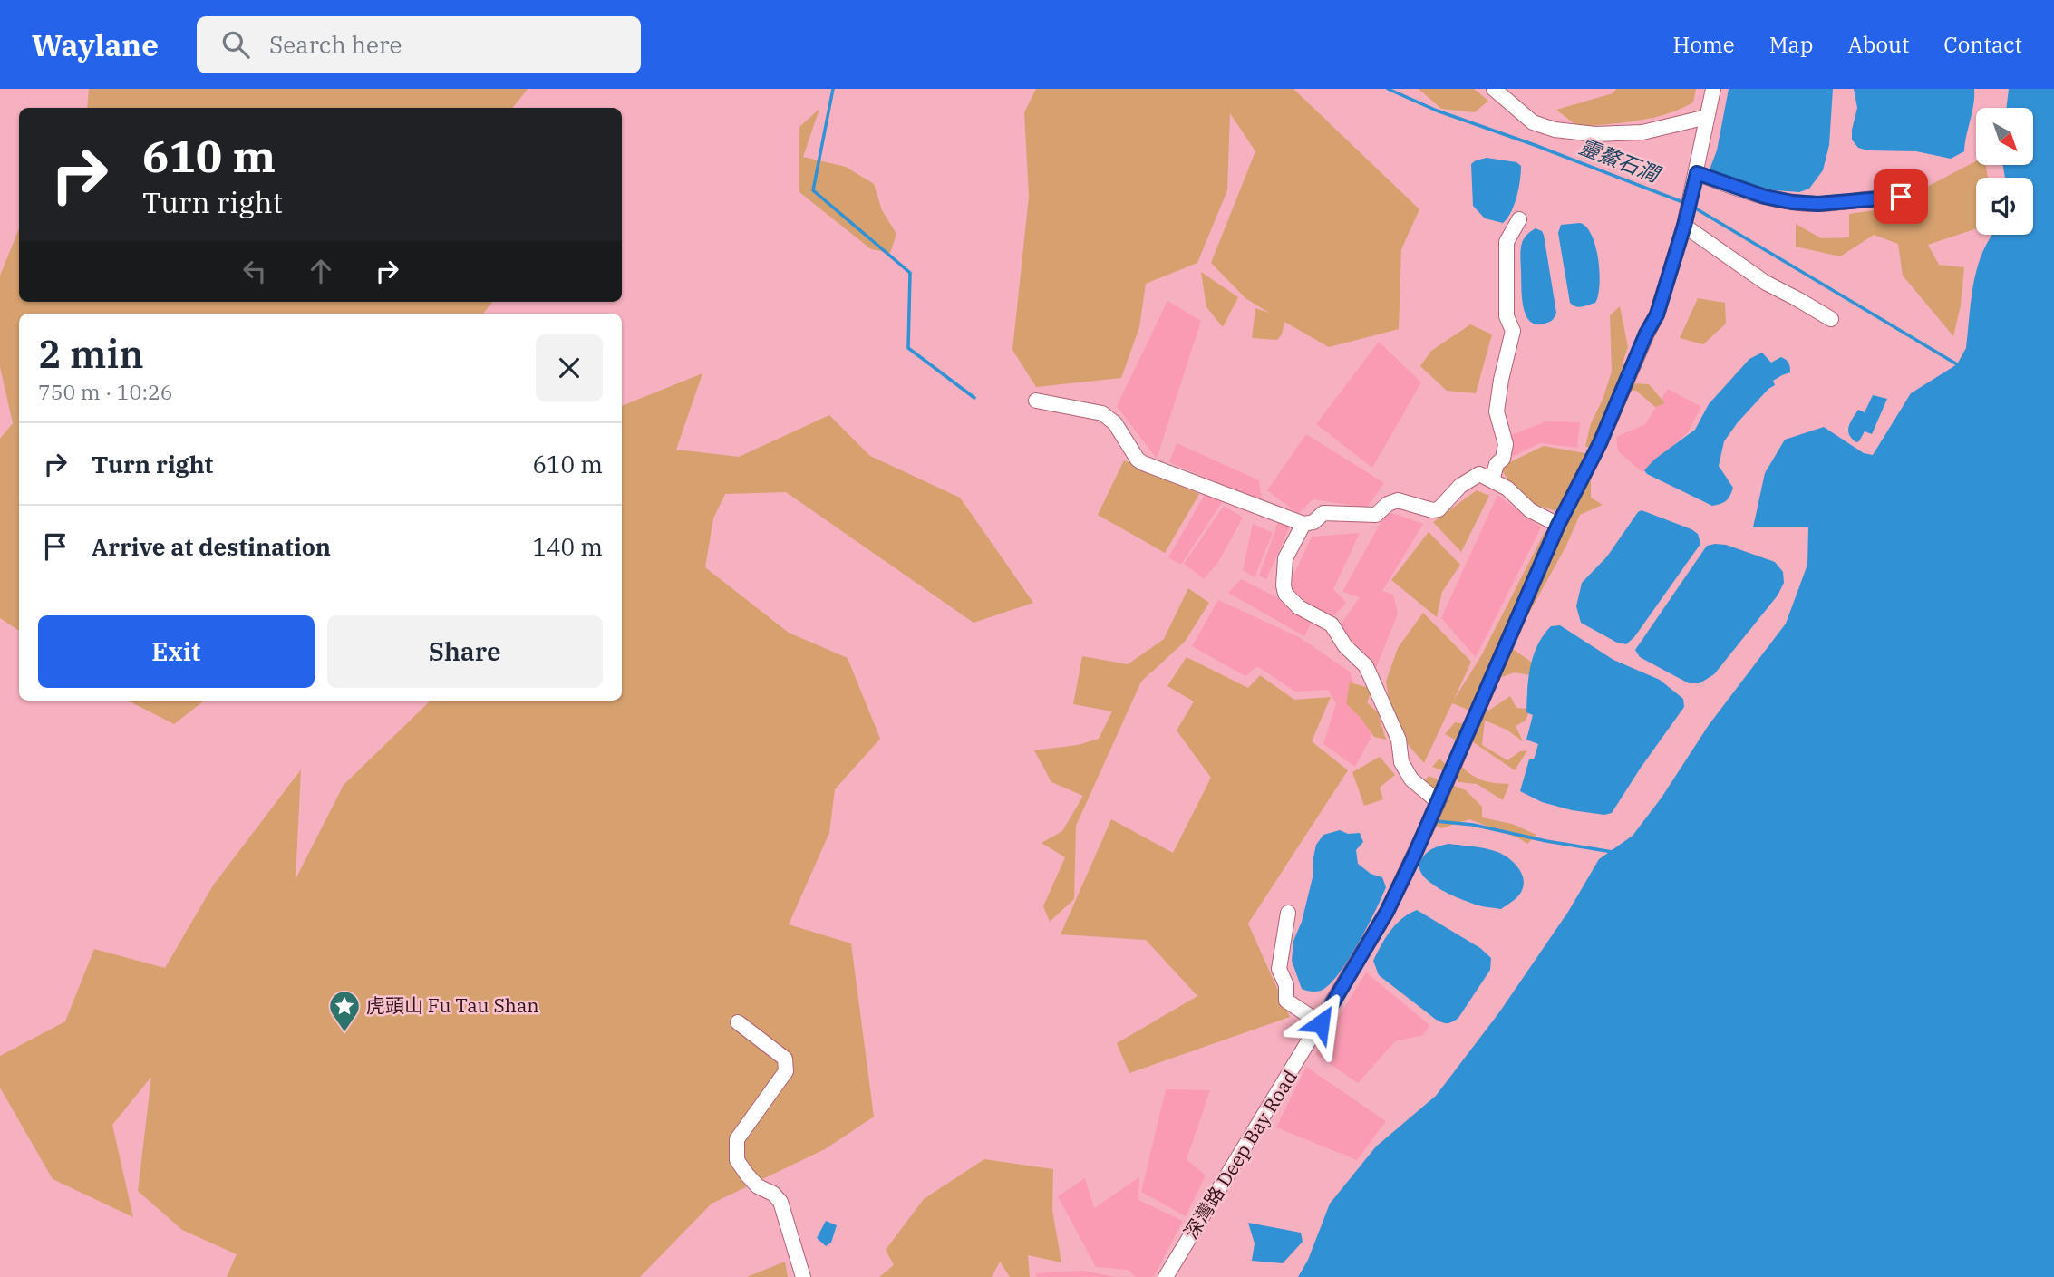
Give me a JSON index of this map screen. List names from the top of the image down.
{
  "streets": {
    "street": ["深灣路 Deep Bay Road"]
  },
  "water": ["靈鰲石澗"],
  "places": {
    "place": ["虎頭山 Fu Tau Shan"]
  },
  "north": "bottom right",
  "page": {
    "header": "Waylane",
    "search": "Search here",
    "nav": [
      "Home",
      "Map",
      "About",
      "Contact"
    ],
    "turn": ["610 m", "Turn right"],
    "heading": ["2 min", "750 m · 10:26"],
    "list": [
      {
        "name": "Turn right",
        "value": "610 m"
      },
      {
        "name": "Arrive at destination",
        "value": "140 m"
      }
    ],
    "buttons": ["Exit", "Share"]
  }
}
